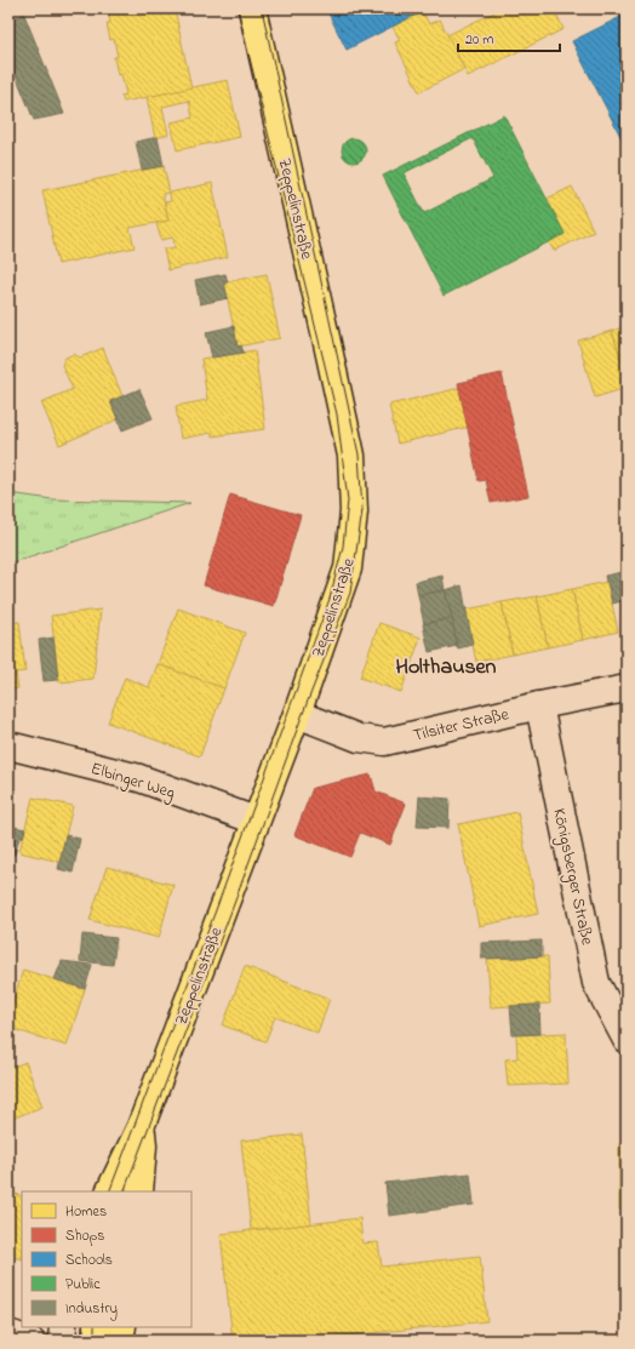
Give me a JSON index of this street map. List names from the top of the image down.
{
  "streets": {
    "main road": ["Zeppelinstraße"],
    "street": ["Tilsiter Straße", "Elbinger Weg", "Königsberger Straße"]
  },
  "crossings": [
    ["Zeppelinstraße", "Tilsiter Straße"],
    ["Zeppelinstraße", "Elbinger Weg"],
    ["Tilsiter Straße", "Königsberger Straße"]
  ],
  "districts": ["Holthausen"],
  "legend": [
    "Homes",
    "Shops",
    "Schools",
    "Public",
    "Industry"
  ],
  "scale_bar": "20 m"
}
